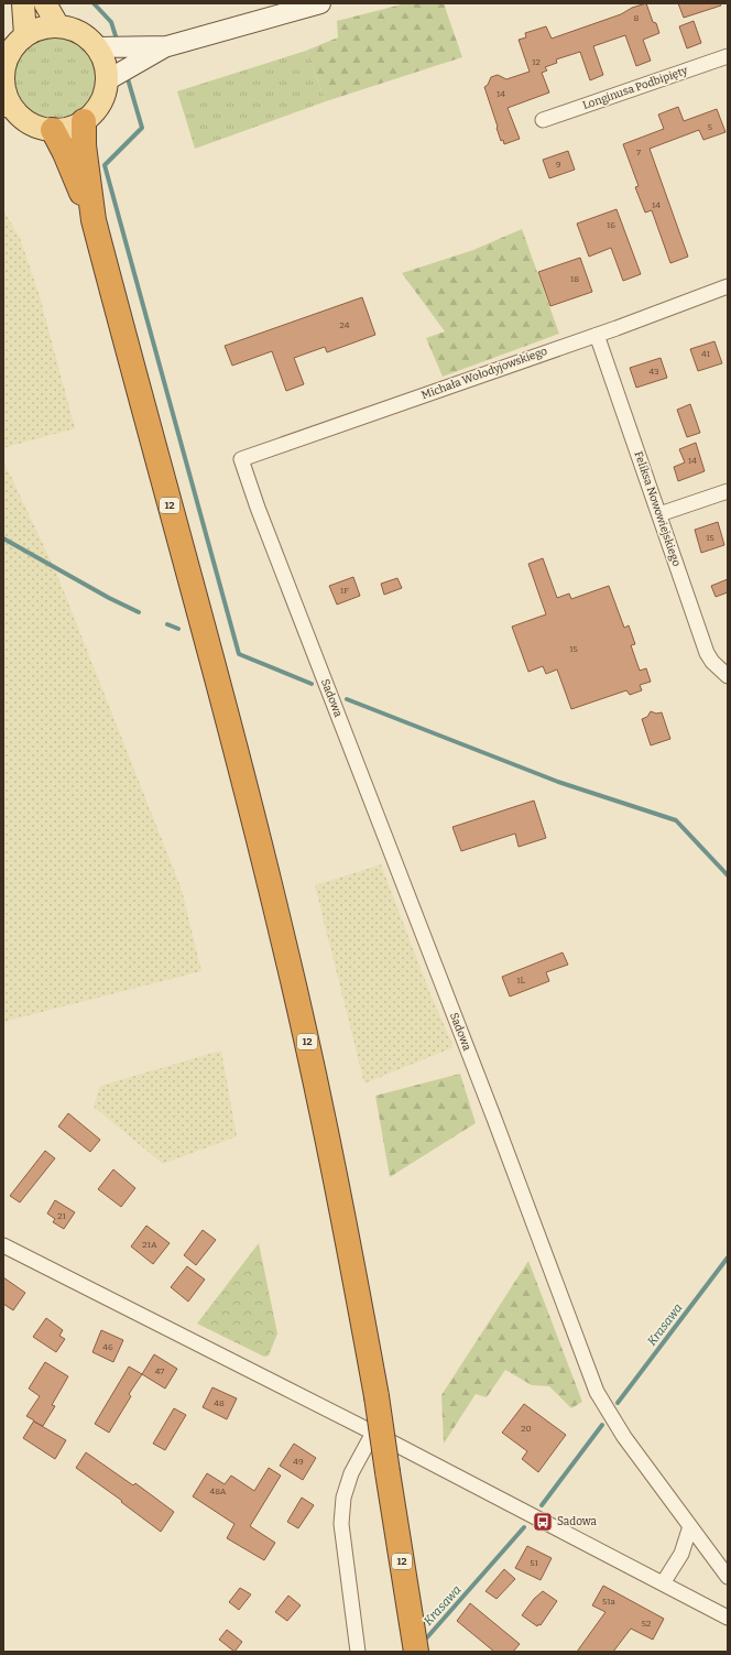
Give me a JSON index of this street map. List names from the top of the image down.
{
  "streets": {
    "highway": ["12"],
    "street": [
      "Longinusa Podbipięty",
      "Michała Wołodyjowskiego",
      "Feliksa Nowowiejskiego",
      "Sadowa"
    ]
  },
  "crossings": [
    ["Michała Wołodyjowskiego", "Feliksa Nowowiejskiego"],
    ["Michała Wołodyjowskiego", "Sadowa"]
  ],
  "water": ["Krasawa"],
  "places": {
    "bus stop": ["Sadowa"]
  },
  "house_numbers": [
    "8",
    "12",
    "14",
    "5",
    "7",
    "9",
    "14",
    "16",
    "18",
    "24",
    "41",
    "43",
    "14",
    "15",
    "1F",
    "15",
    "1L",
    "21",
    "21A",
    "46",
    "47",
    "48",
    "20",
    "49",
    "48A",
    "51",
    "51a",
    "52"
  ]
}
